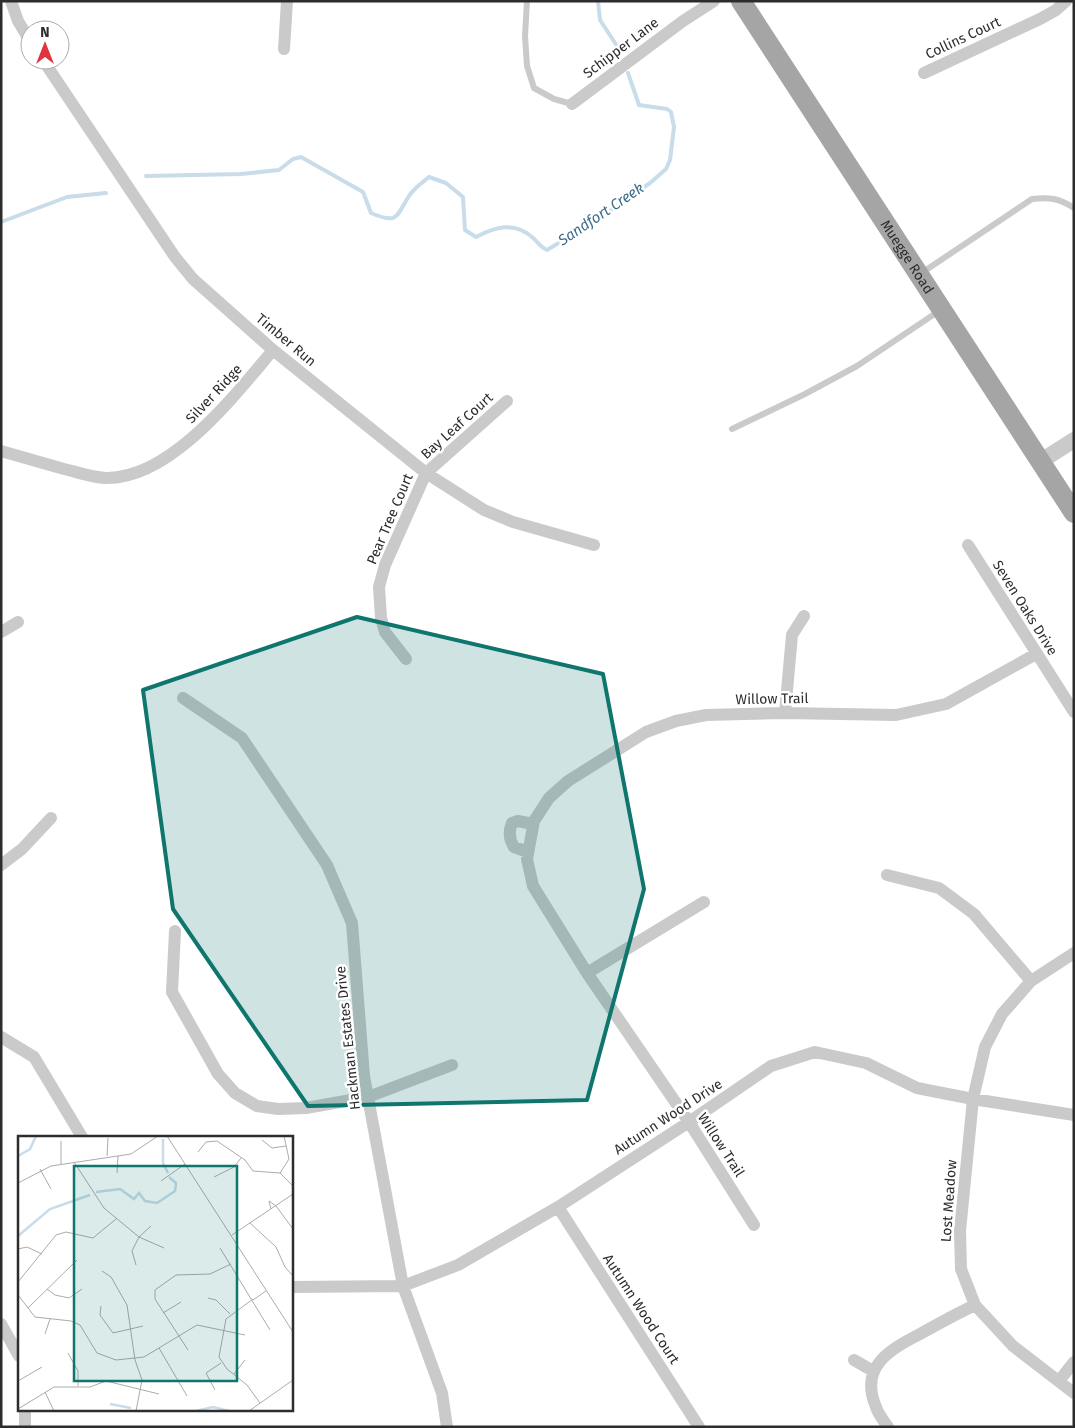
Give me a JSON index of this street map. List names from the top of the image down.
{
  "streets": {
    "main road": ["Muegge Road"],
    "street": [
      "Collins Court",
      "Schipper Lane",
      "Timber Run",
      "Silver Ridge",
      "Bay Leaf Court",
      "Pear Tree Court",
      "Seven Oaks Drive",
      "Willow Trail",
      "Hackman Estates Drive",
      "Autumn Wood Drive",
      "Lost Meadow",
      "Autumn Wood Court"
    ]
  },
  "crossings": [
    ["Timber Run", "Silver Ridge"],
    ["Timber Run", "Bay Leaf Court"],
    ["Timber Run", "Pear Tree Court"],
    ["Bay Leaf Court", "Pear Tree Court"],
    ["Seven Oaks Drive", "Willow Trail"],
    ["Willow Trail", "Autumn Wood Drive"],
    ["Hackman Estates Drive", "Autumn Wood Drive"],
    ["Autumn Wood Drive", "Lost Meadow"],
    ["Autumn Wood Drive", "Autumn Wood Court"]
  ],
  "water": ["Sandfort Creek"],
  "north": "top"
}
